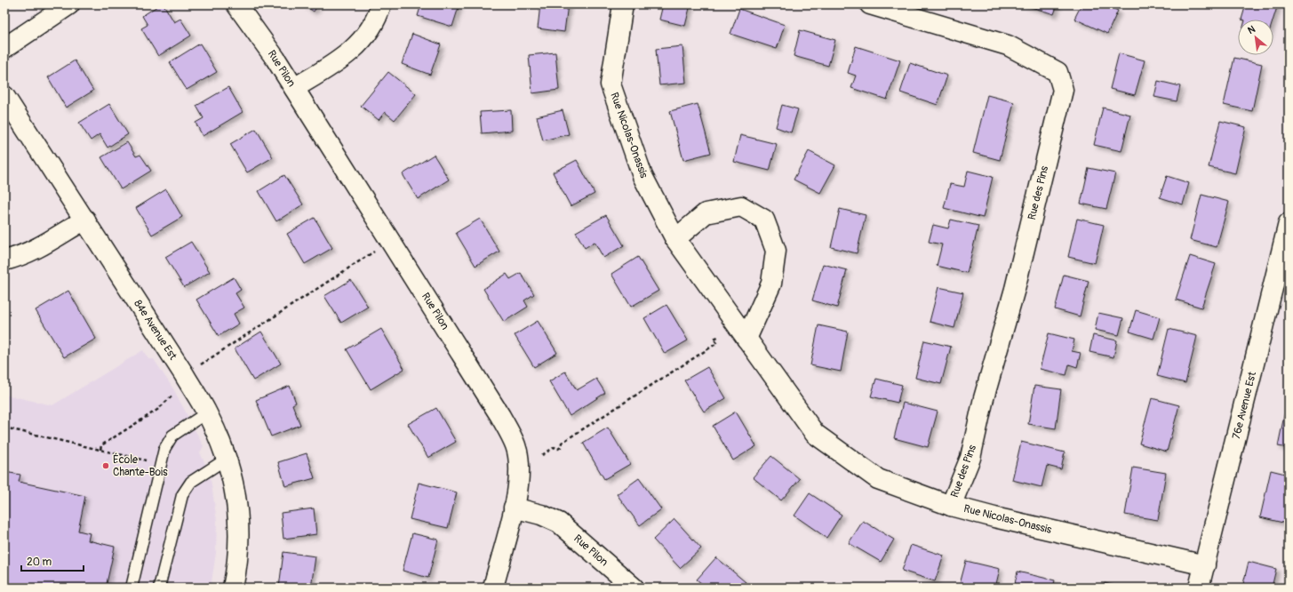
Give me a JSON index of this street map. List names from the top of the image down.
{
  "streets": {
    "street": [
      "Rue Pilon",
      "Rue Nicolas-Onassis",
      "Rue des Pins",
      "84e Avenue Est",
      "76e Avenue Est"
    ]
  },
  "crossings": [
    ["Rue Nicolas-Onassis", "Rue des Pins"],
    ["Rue Nicolas-Onassis", "76e Avenue Est"]
  ],
  "places": ["École Chante-Bois"],
  "scale_bar": "20 m",
  "north": "top left"
}
